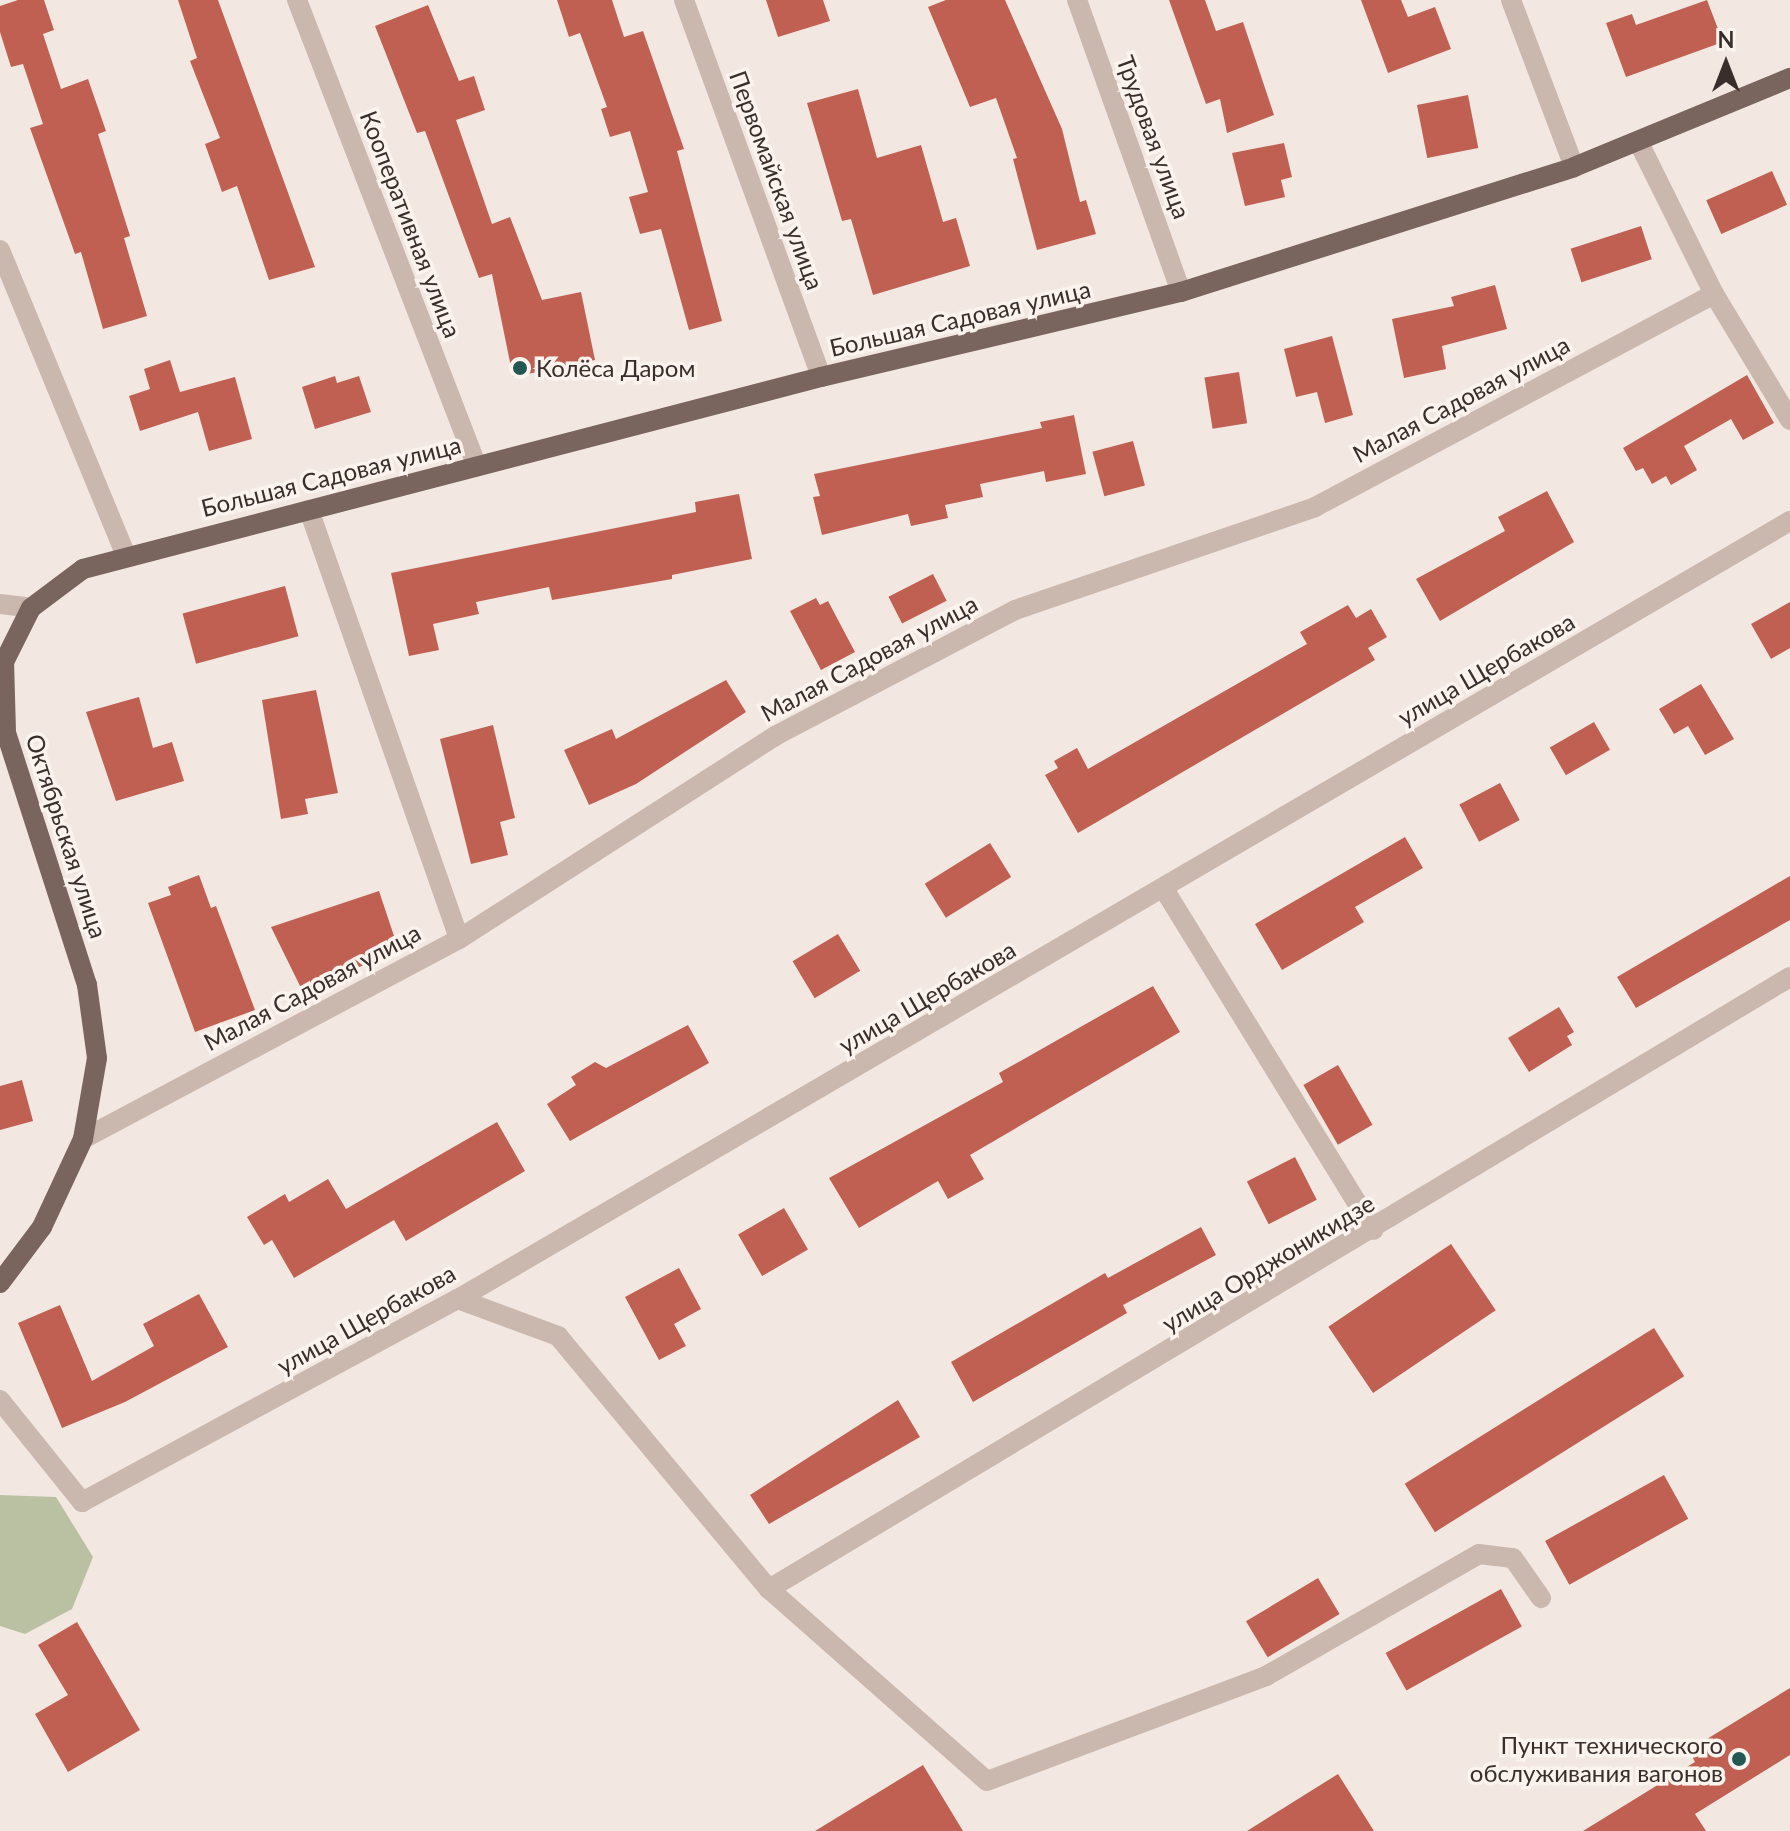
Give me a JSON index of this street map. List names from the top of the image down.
{
  "streets": {
    "main road": ["Большая Садовая улица", "Октябрьская улица"],
    "street": [
      "Трудовая улица",
      "Первомайская улица",
      "Кооперативная улица",
      "Малая Садовая улица",
      "улица Щербакова",
      "улица Орджоникидзе"
    ]
  },
  "crossings": [
    ["Трудовая улица", "Большая Садовая улица"],
    ["Первомайская улица", "Большая Садовая улица"],
    ["Кооперативная улица", "Большая Садовая улица"],
    ["Большая Садовая улица", "Октябрьская улица"],
    ["Малая Садовая улица", "Октябрьская улица"]
  ],
  "places": ["Колёса Даром", "Пункт технического обслуживания вагонов"],
  "north": "top"
}
